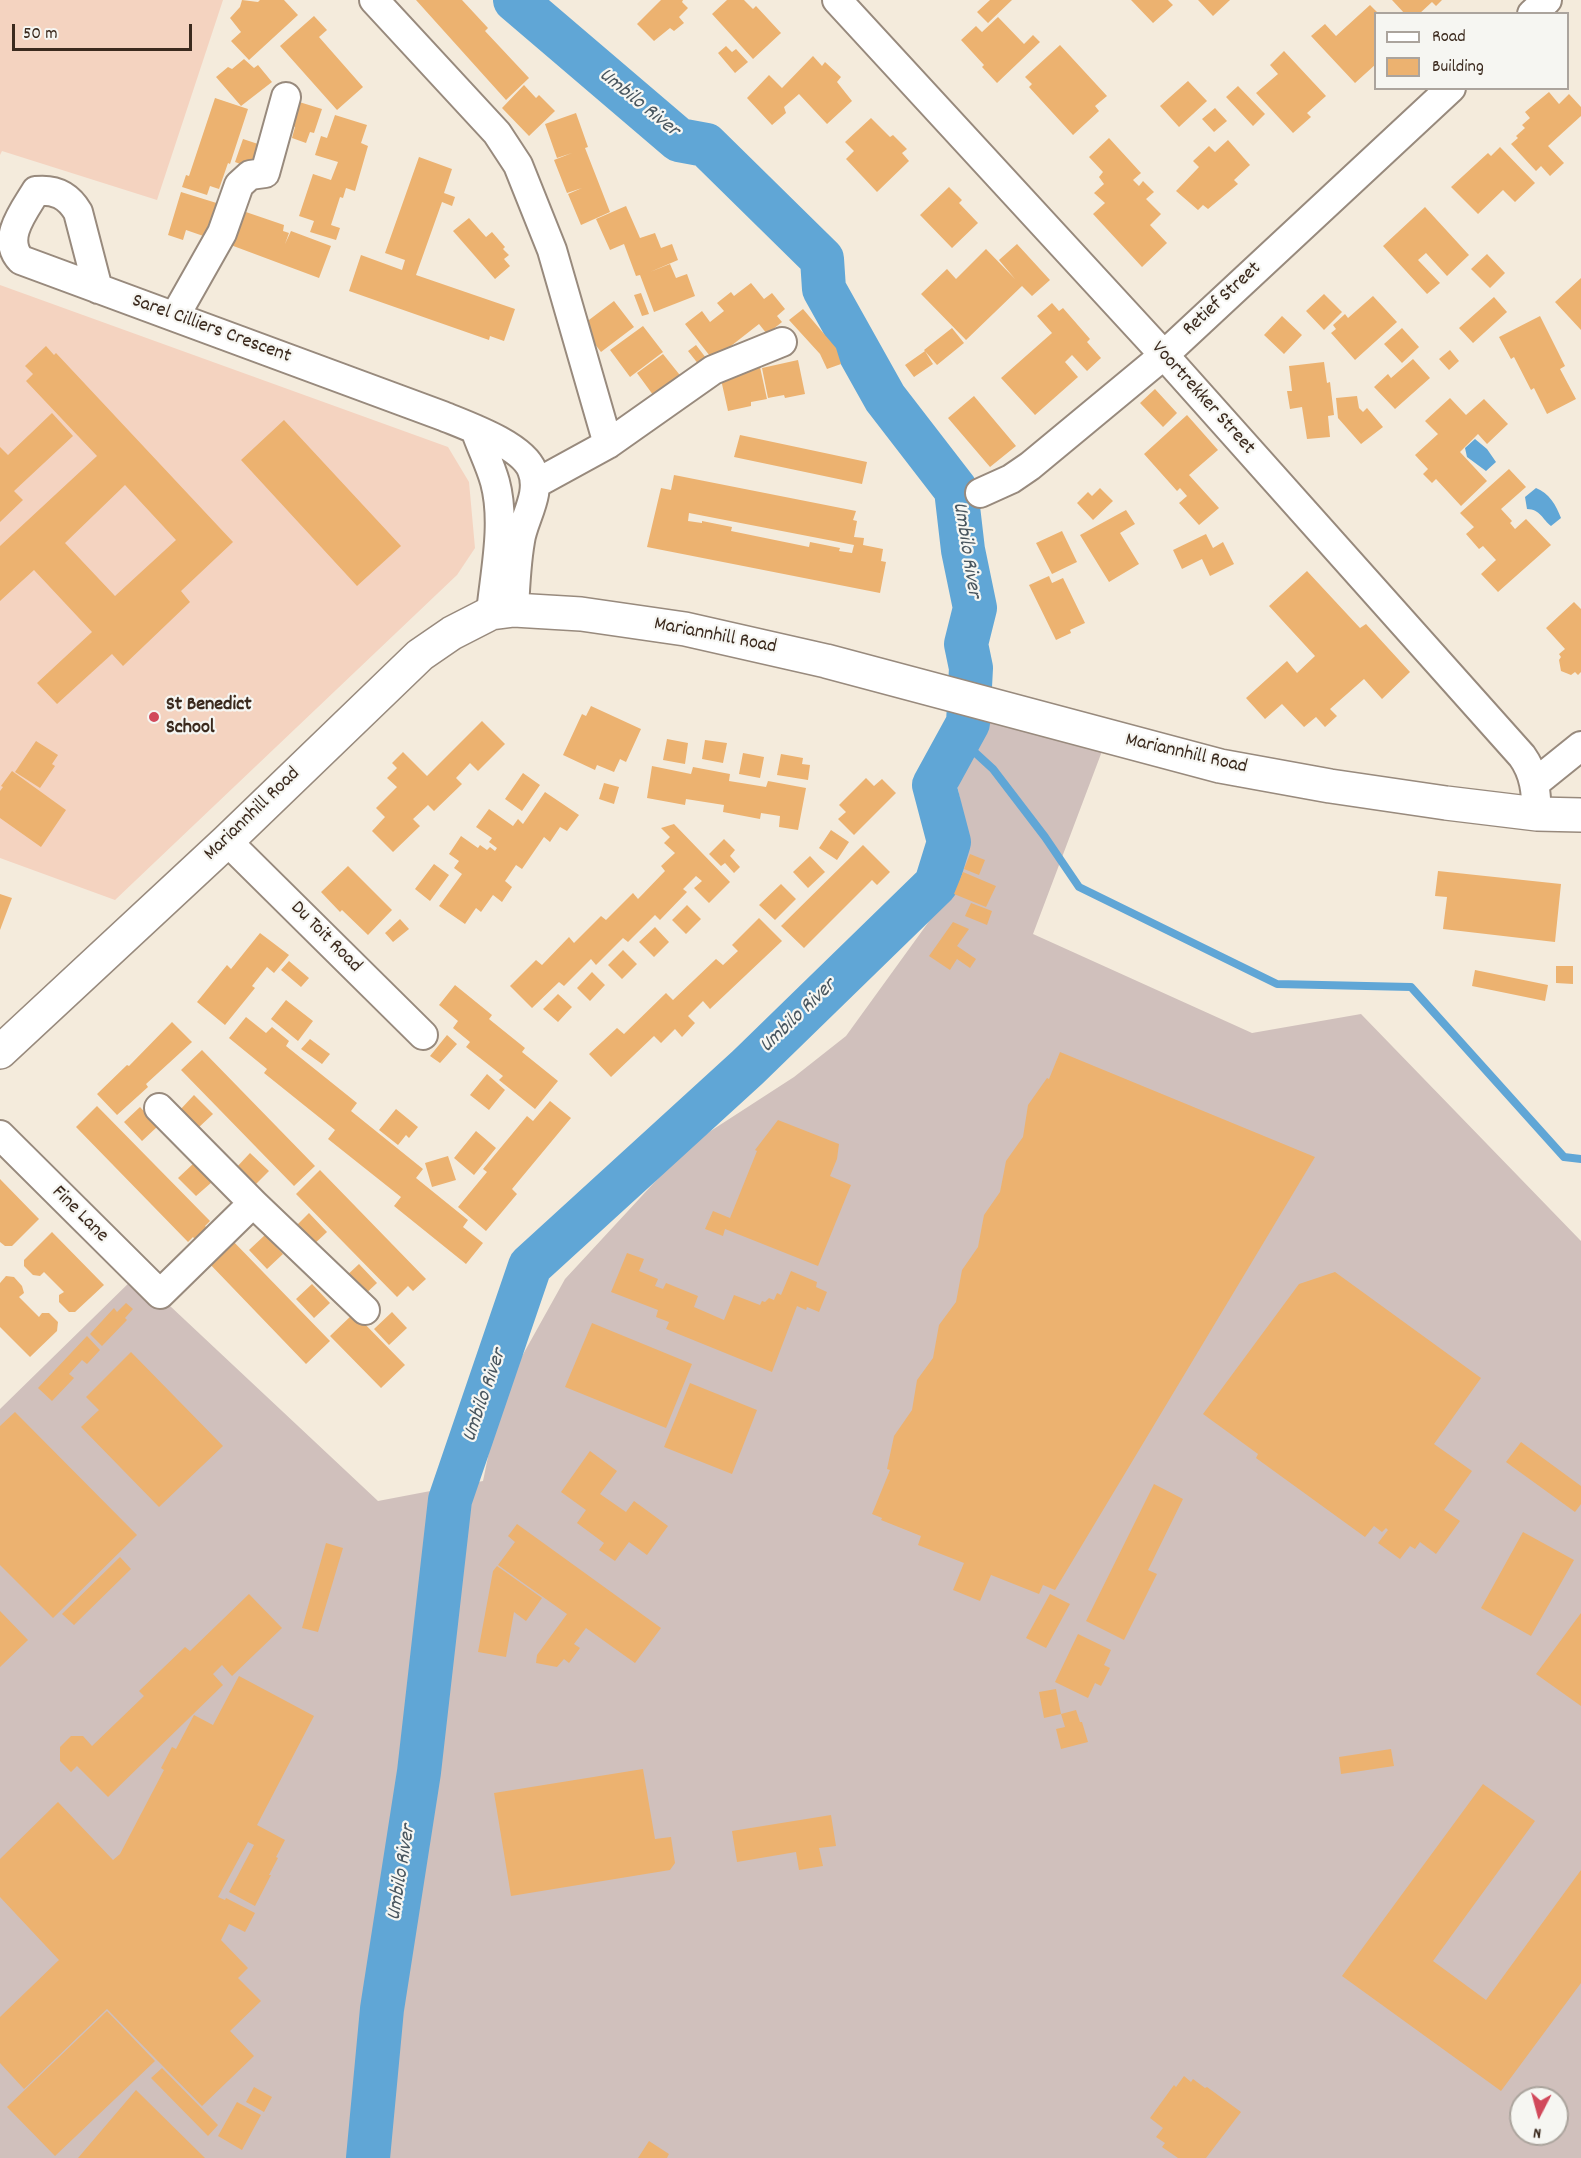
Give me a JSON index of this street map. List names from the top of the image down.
{
  "streets": {
    "street": [
      "Retief Street",
      "Sarel Cilliers Crescent",
      "Voortrekker Street",
      "Mariannhill Road",
      "Du Toit Road",
      "Fine Lane"
    ]
  },
  "crossings": [
    ["Retief Street", "Voortrekker Street"],
    ["Voortrekker Street", "Mariannhill Road"],
    ["Mariannhill Road", "Du Toit Road"]
  ],
  "water": ["Umbilo River"],
  "places": ["St Benedict School"],
  "legend": ["Road", "Building"],
  "scale_bar": "50 m",
  "north": "bottom"
}
